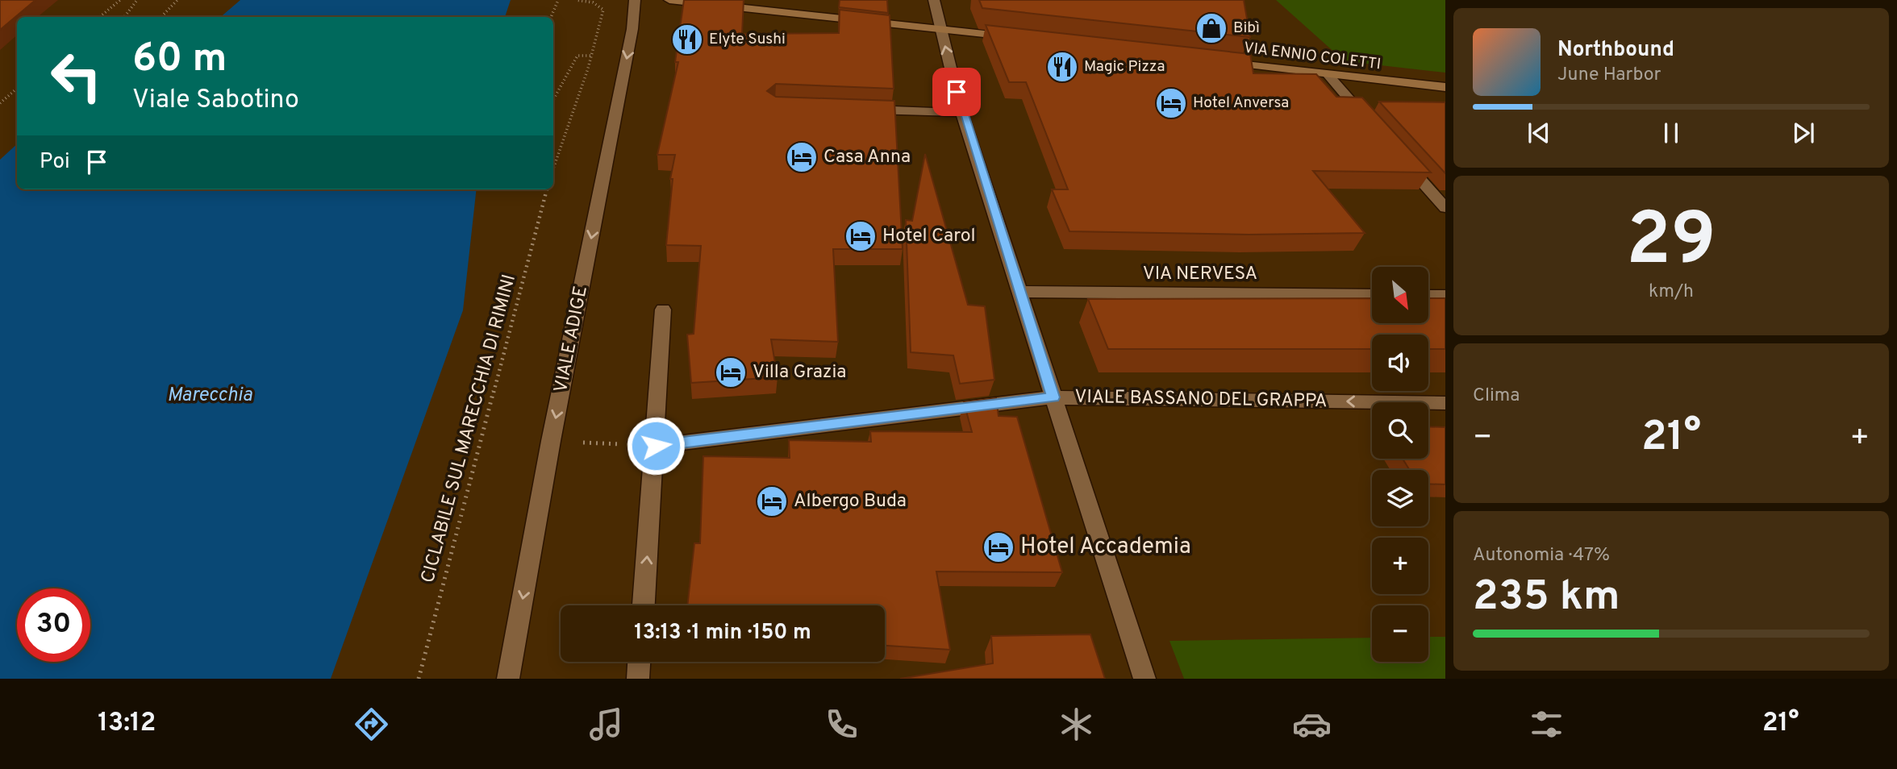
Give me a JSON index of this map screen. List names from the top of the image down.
{
  "streets": {
    "street": [
      "VIA ENNIO COLETTI",
      "VIA NERVESA",
      "VIALE ADIGE",
      "VIALE BASSANO DEL GRAPPA"
    ],
    "path": ["CICLABILE SUL MARECCHIA DI RIMINI"]
  },
  "one_way": ["VIALE BASSANO DEL GRAPPA"],
  "water": ["Marecchia"],
  "places": {
    "shop": ["Bibì"],
    "restaurant": ["Elyte Sushi", "Magic Pizza"],
    "hotel": [
      "Hotel Anversa",
      "Casa Anna",
      "Hotel Carol",
      "Villa Grazia",
      "Albergo Buda",
      "Hotel Accademia"
    ]
  },
  "north": "bottom right",
  "page": {
    "turn": ["60 m", "Viale Sabotino"],
    "song": ["Northbound", "June Harbor"],
    "then": "Poi",
    "tile": [
      ["29", "km/h"],
      "Clima",
      ["Autonomia · 47%", "235 km"]
    ],
    "map_buttons": ["+", "−"],
    "heat": ["−", "21°", "+"],
    "limit": "30",
    "trip": "13:13 · 1 min · 150 m",
    "tabs": ["13:12", "21°"]
  }
}
